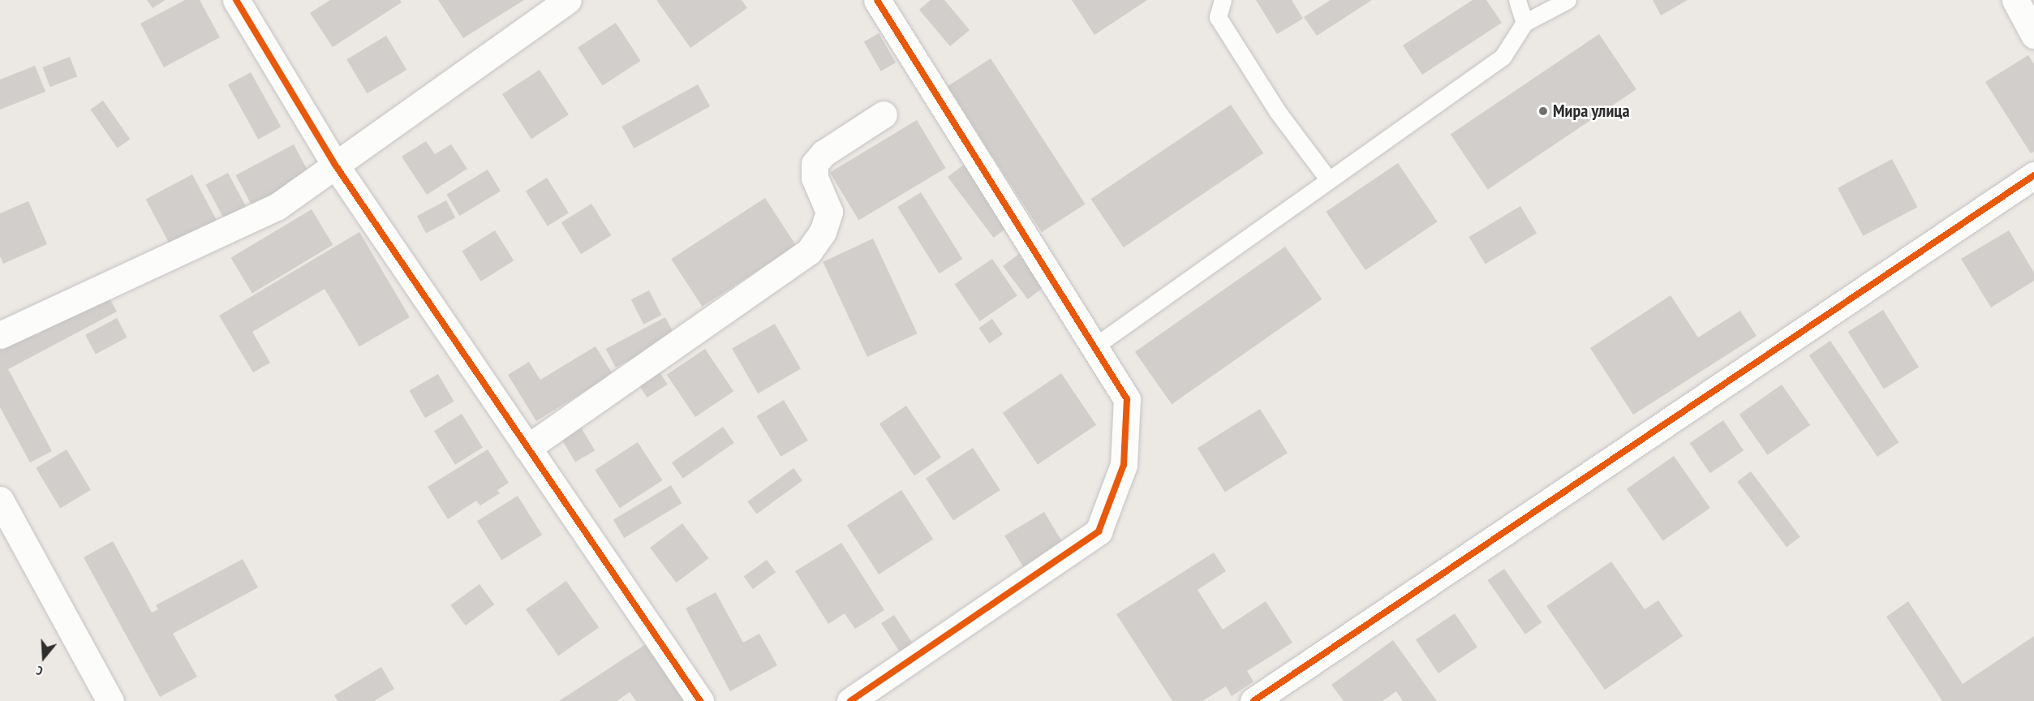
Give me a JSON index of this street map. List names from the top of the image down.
{
  "places": ["Мира улица"],
  "north": "bottom"
}
